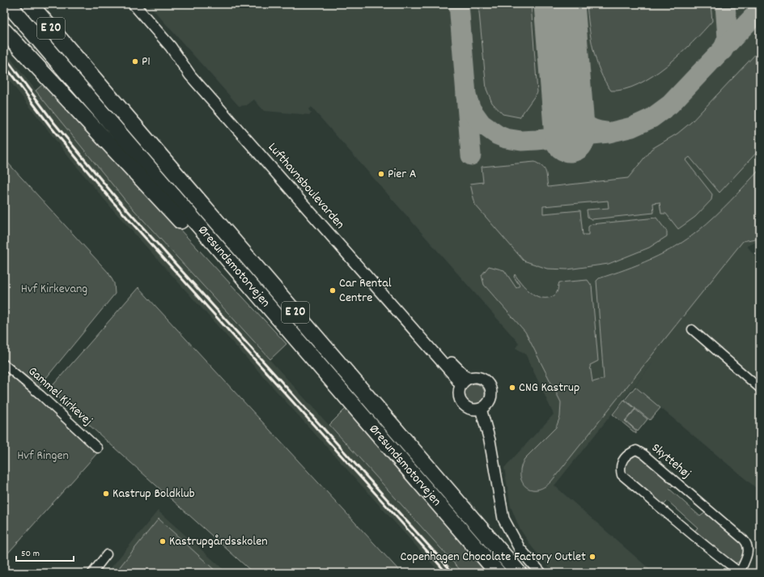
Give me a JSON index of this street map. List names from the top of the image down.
{
  "streets": {
    "highway": ["E 20", "Øresundsmotorvejen"],
    "street": ["Lufthavnsboulevarden", "Gammel Kirkevej", "Skyttehøj"]
  },
  "parks": ["Hvf Kirkevang", "Hvf Ringen"],
  "places": [
    "P1",
    "Pier A",
    "Car Rental Centre",
    "CNG Kastrup",
    "Kastrup Boldklub",
    "Kastrupgårdsskolen",
    "Copenhagen Chocolate Factory Outlet"
  ],
  "scale_bar": "50 m"
}
